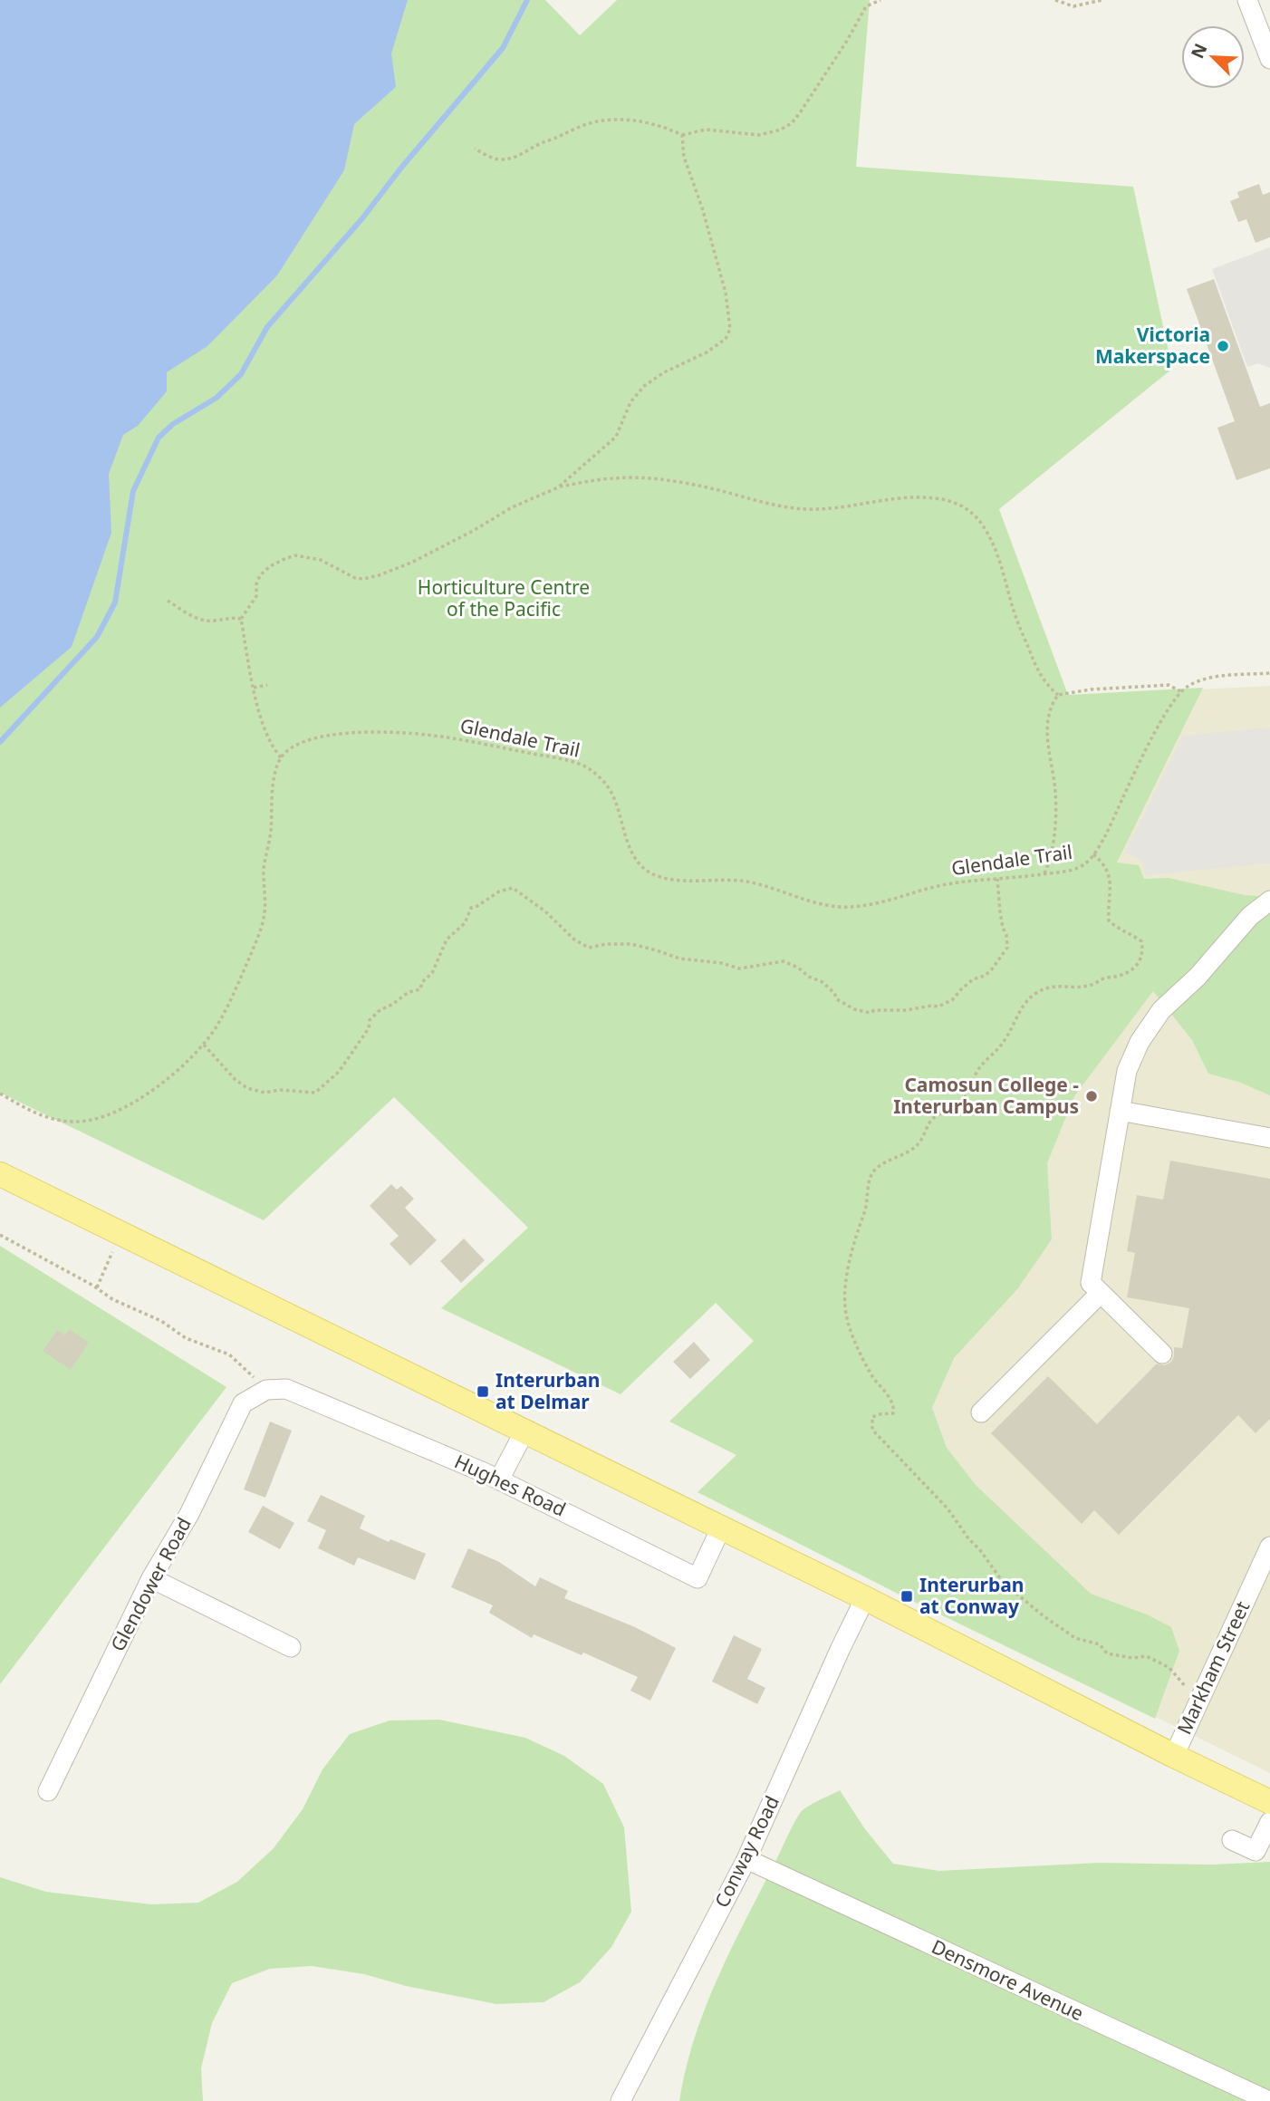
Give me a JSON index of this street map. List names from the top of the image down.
{
  "streets": {
    "street": [
      "Hughes Road",
      "Glendower Road",
      "Markham Street",
      "Conway Road",
      "Densmore Avenue"
    ],
    "path": ["Glendale Trail"]
  },
  "crossings": [
    ["Hughes Road", "Glendower Road"],
    ["Conway Road", "Densmore Avenue"]
  ],
  "parks": ["Horticulture Centre of the Pacific"],
  "places": {
    "other": ["Victoria Makerspace", "Camosun College - Interurban Campus"],
    "transit": ["Interurban at Delmar", "Interurban at Conway"]
  },
  "north": "top left"
}
